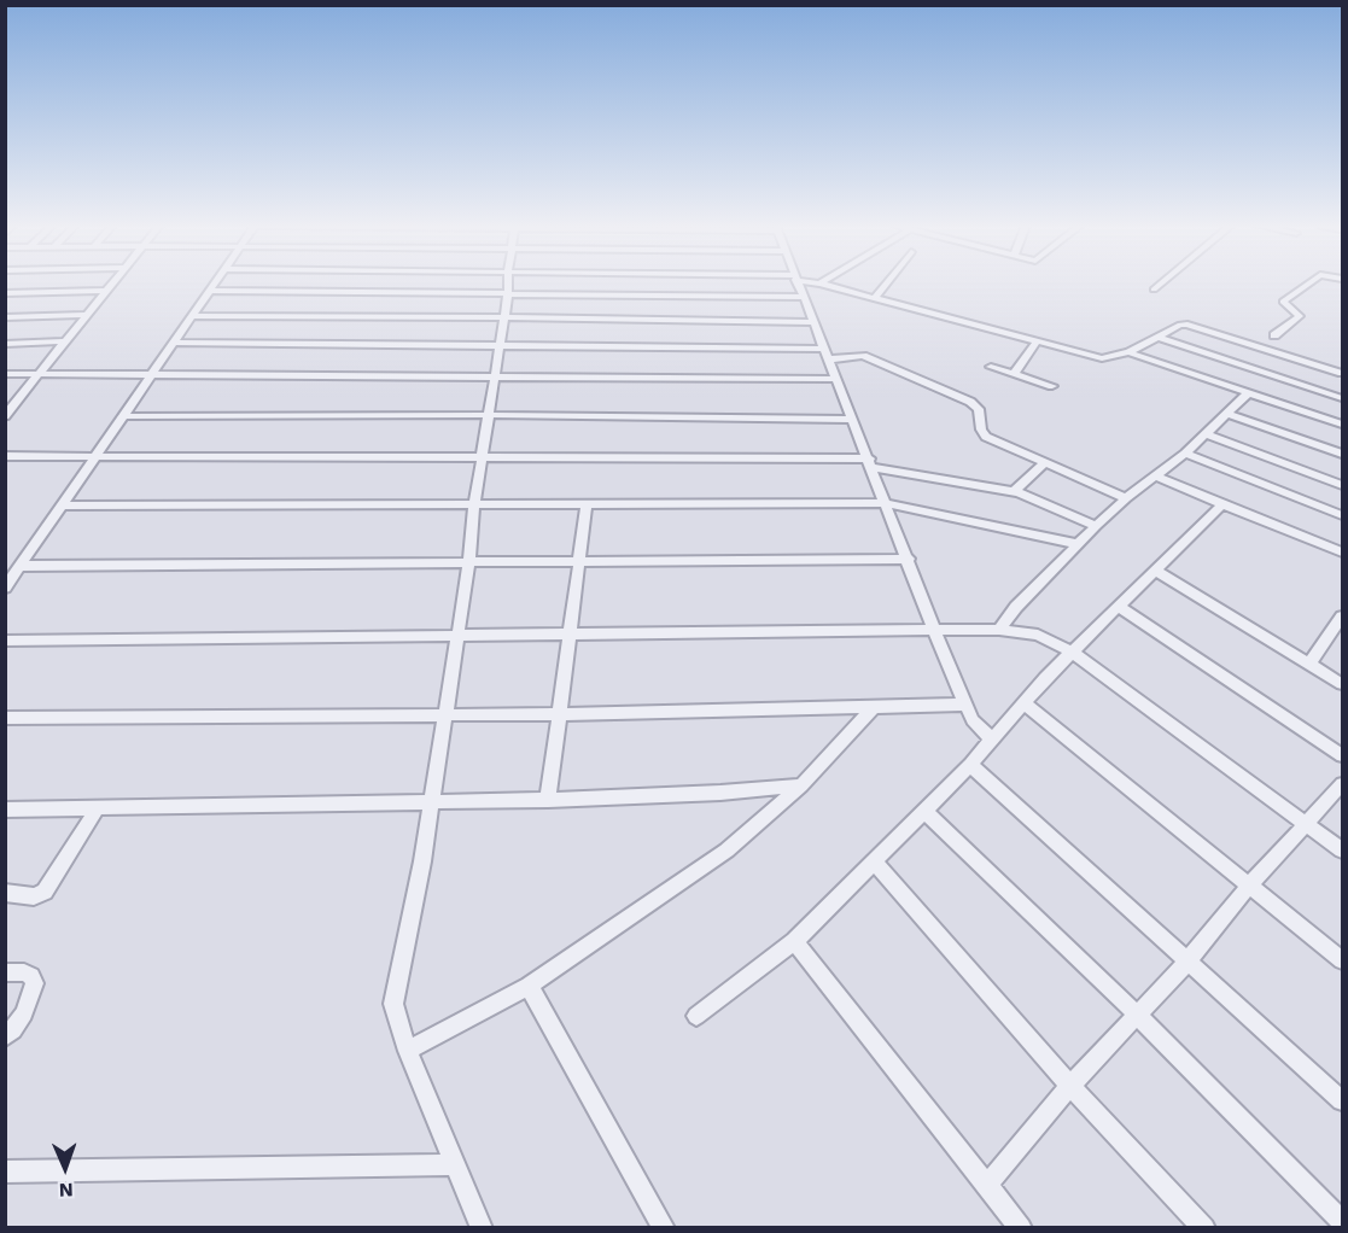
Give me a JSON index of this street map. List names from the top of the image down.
{
  "north": "bottom"
}
